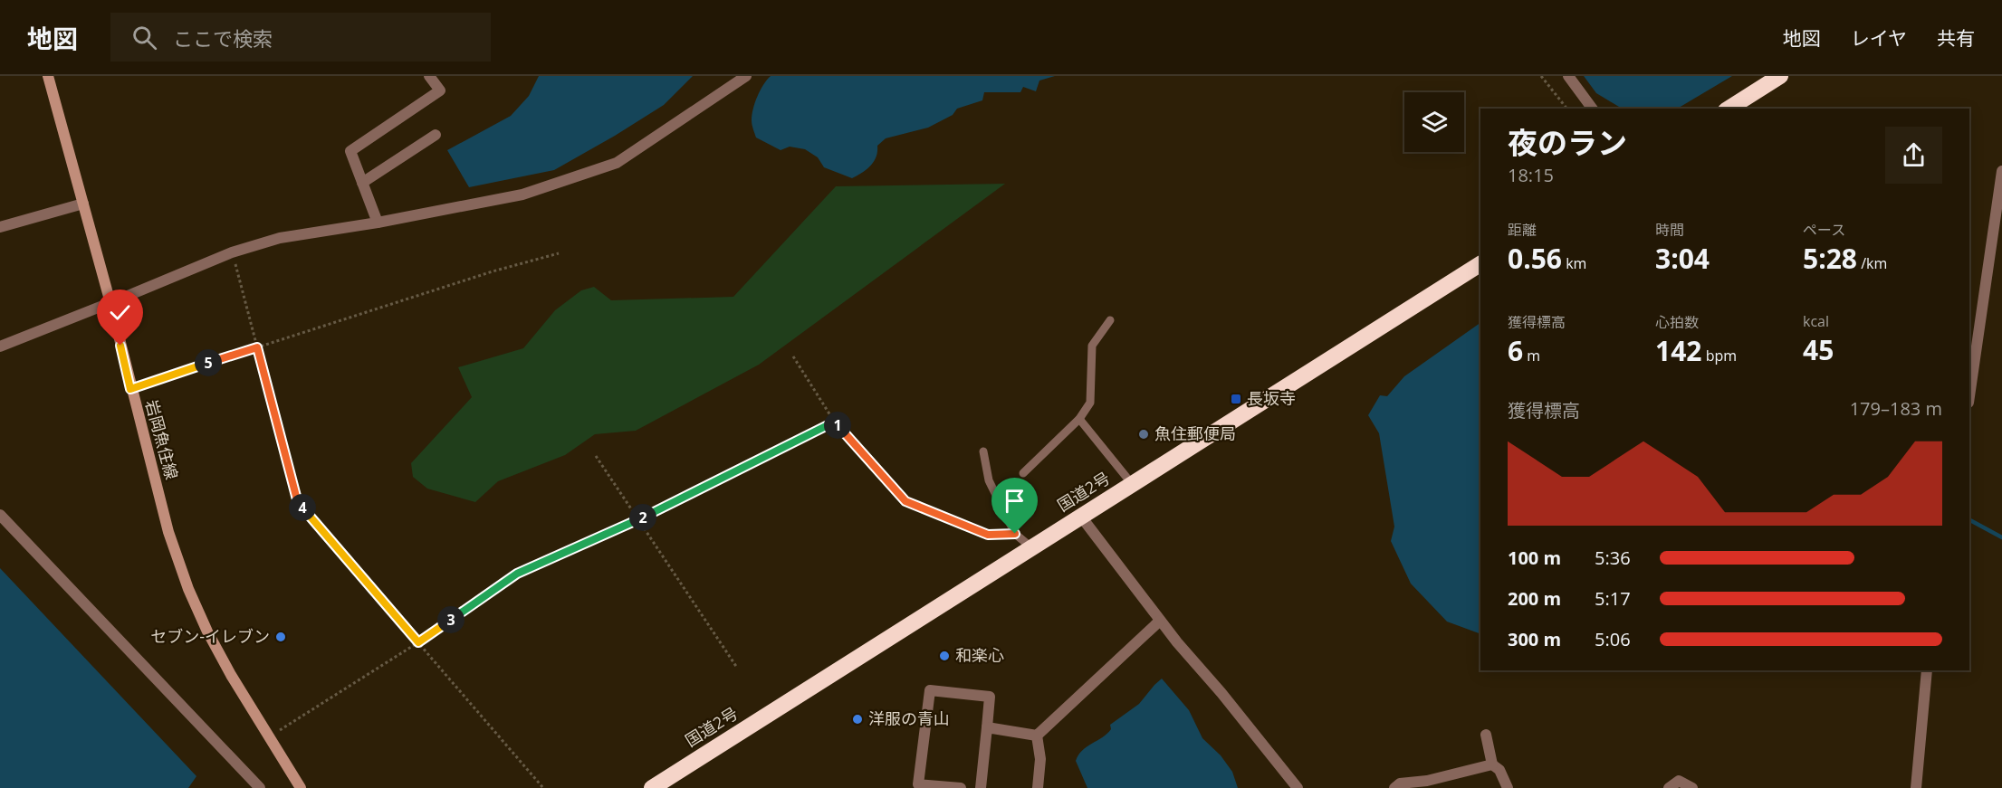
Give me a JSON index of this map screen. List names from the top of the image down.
{
  "streets": {
    "highway": ["国道2号"],
    "main road": ["岩岡魚住線"]
  },
  "places": {
    "transit": ["長坂寺"],
    "other": [
      "魚住郵便局",
      "セブン-イレブン",
      "和楽心",
      "洋服の青山"
    ]
  },
  "page": {
    "header": "地図",
    "search": "ここで検索",
    "nav": ["地図", "レイヤ", "共有"],
    "heading": ["夜のラン", "18:15"],
    "stats": [
      ["距離", "0.56 km"],
      ["時間", "3:04"],
      ["ペース", "5:28 /km"],
      ["獲得標高", "6 m"],
      ["心拍数", "142 bpm"],
      ["kcal", "45"]
    ],
    "pins": [
      "5",
      "1",
      "4",
      "2",
      "3"
    ],
    "chart": ["獲得標高", "179–183 m"],
    "list": [
      {
        "name": "100 m",
        "note": "5:36"
      },
      {
        "name": "200 m",
        "note": "5:17"
      },
      {
        "name": "300 m",
        "note": "5:06"
      }
    ]
  }
}
